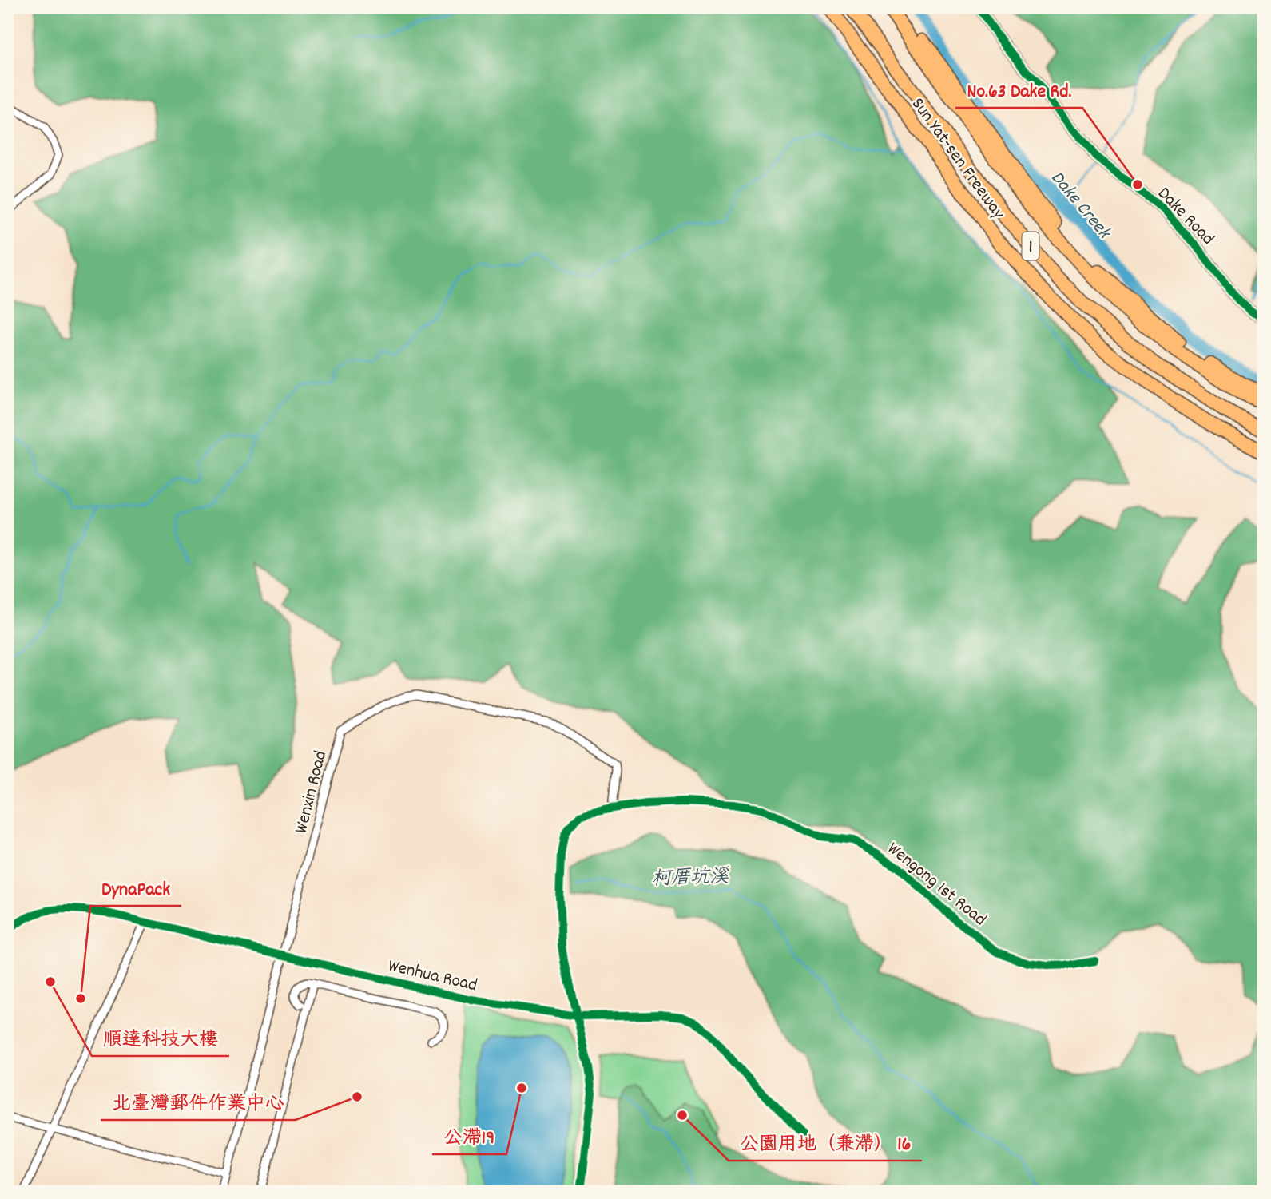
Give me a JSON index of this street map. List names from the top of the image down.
{
  "streets": {
    "highway": ["Sun Yat-sen Freeway", "1"],
    "street": [
      "Dake Road",
      "Wenxin Road",
      "Wengong 1st Road",
      "Wenhua Road"
    ]
  },
  "crossings": [
    ["Wenxin Road", "Wengong 1st Road"],
    ["Wenxin Road", "Wenhua Road"],
    ["Wengong 1st Road", "Wenhua Road"]
  ],
  "water": ["Dake Creek", "柯厝坑溪"],
  "places": [
    "No.63 Dake Rd.",
    "順達科技大樓",
    "DynaPack",
    "公滯19",
    "北臺灣郵件作業中心",
    "公園用地（兼滯） 16"
  ]
}
